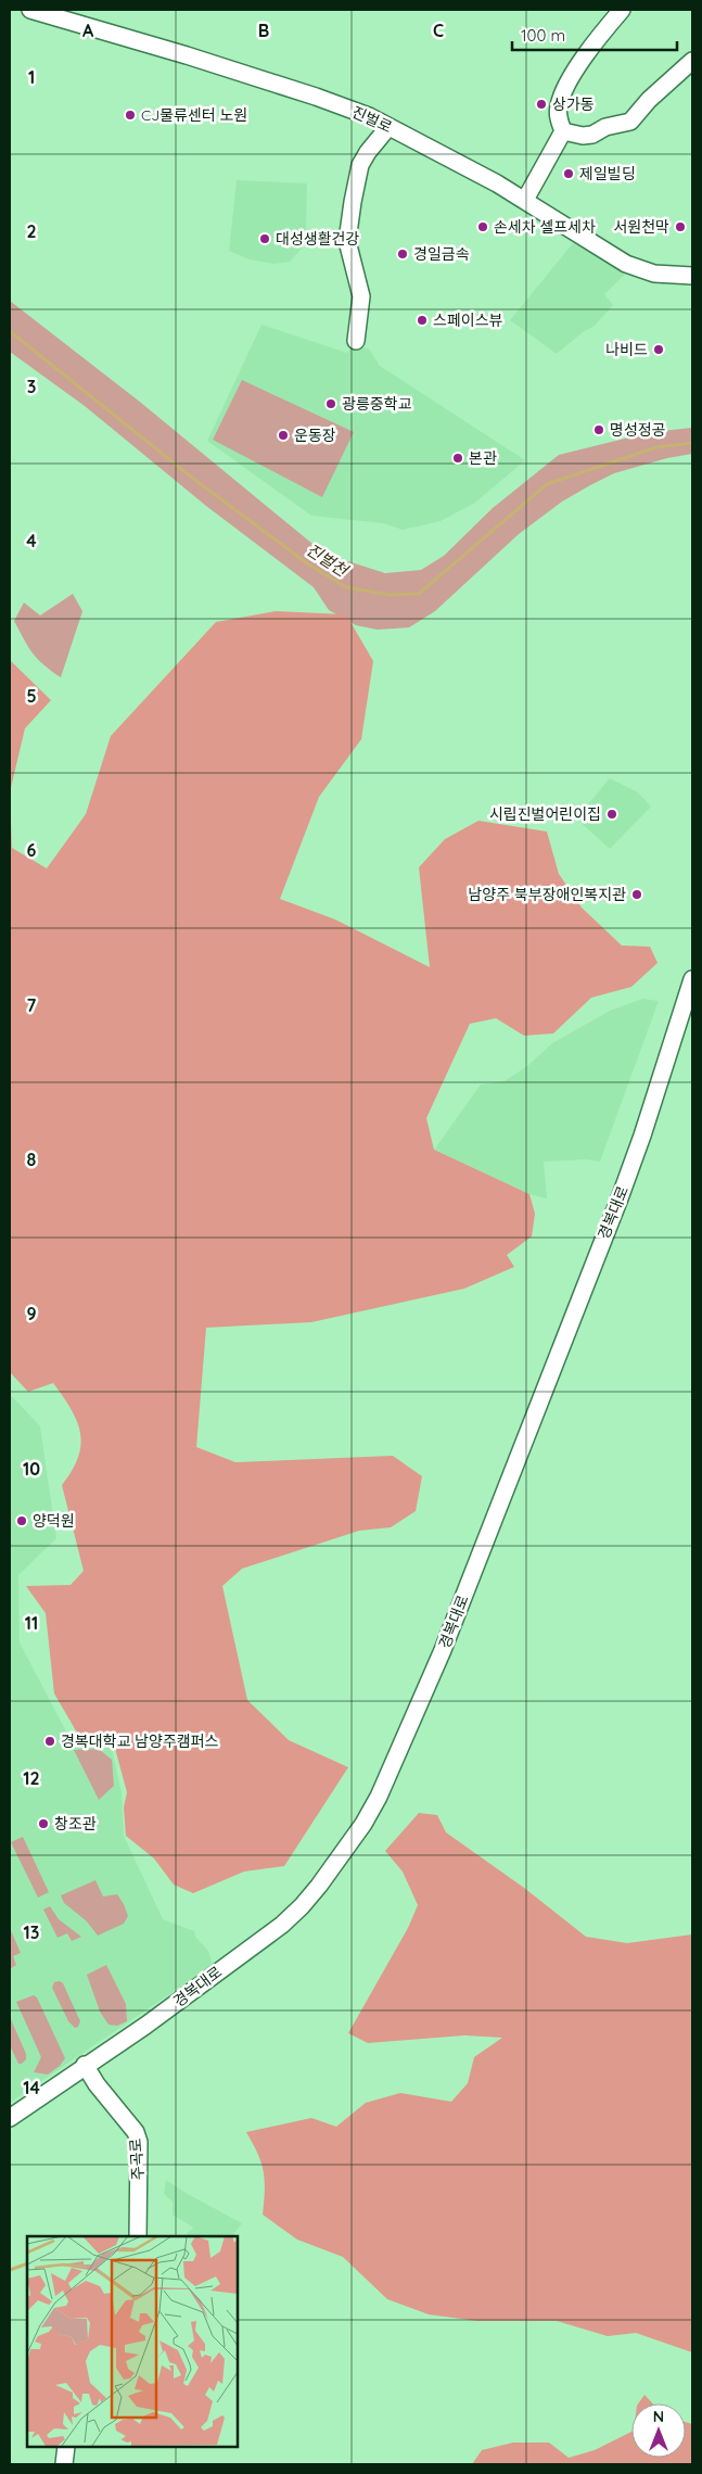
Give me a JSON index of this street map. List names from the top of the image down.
{
  "streets": {
    "street": ["진벌로", "경복대로", "주곡로"]
  },
  "crossings": [
    ["경복대로", "주곡로"]
  ],
  "water": ["진벌천"],
  "places": [
    "상가동",
    "CJ물류센터 노원",
    "제일빌딩",
    "손세차 셀프세차",
    "서원천막",
    "대성생활건강",
    "경일금속",
    "스페이스뷰",
    "나비드",
    "광릉중학교",
    "명성정공",
    "운동장",
    "본관",
    "시립진벌어린이집",
    "남양주 북부장애인복지관",
    "양덕원",
    "경복대학교 남양주캠퍼스",
    "창조관"
  ],
  "scale_bar": "100 m",
  "north": "top",
  "grid": {
    "columns": ["A", "B", "C"],
    "rows": [
      "1",
      "2",
      "3",
      "4",
      "5",
      "6",
      "7",
      "8",
      "9",
      "10",
      "11",
      "12",
      "13",
      "14"
    ]
  }
}
